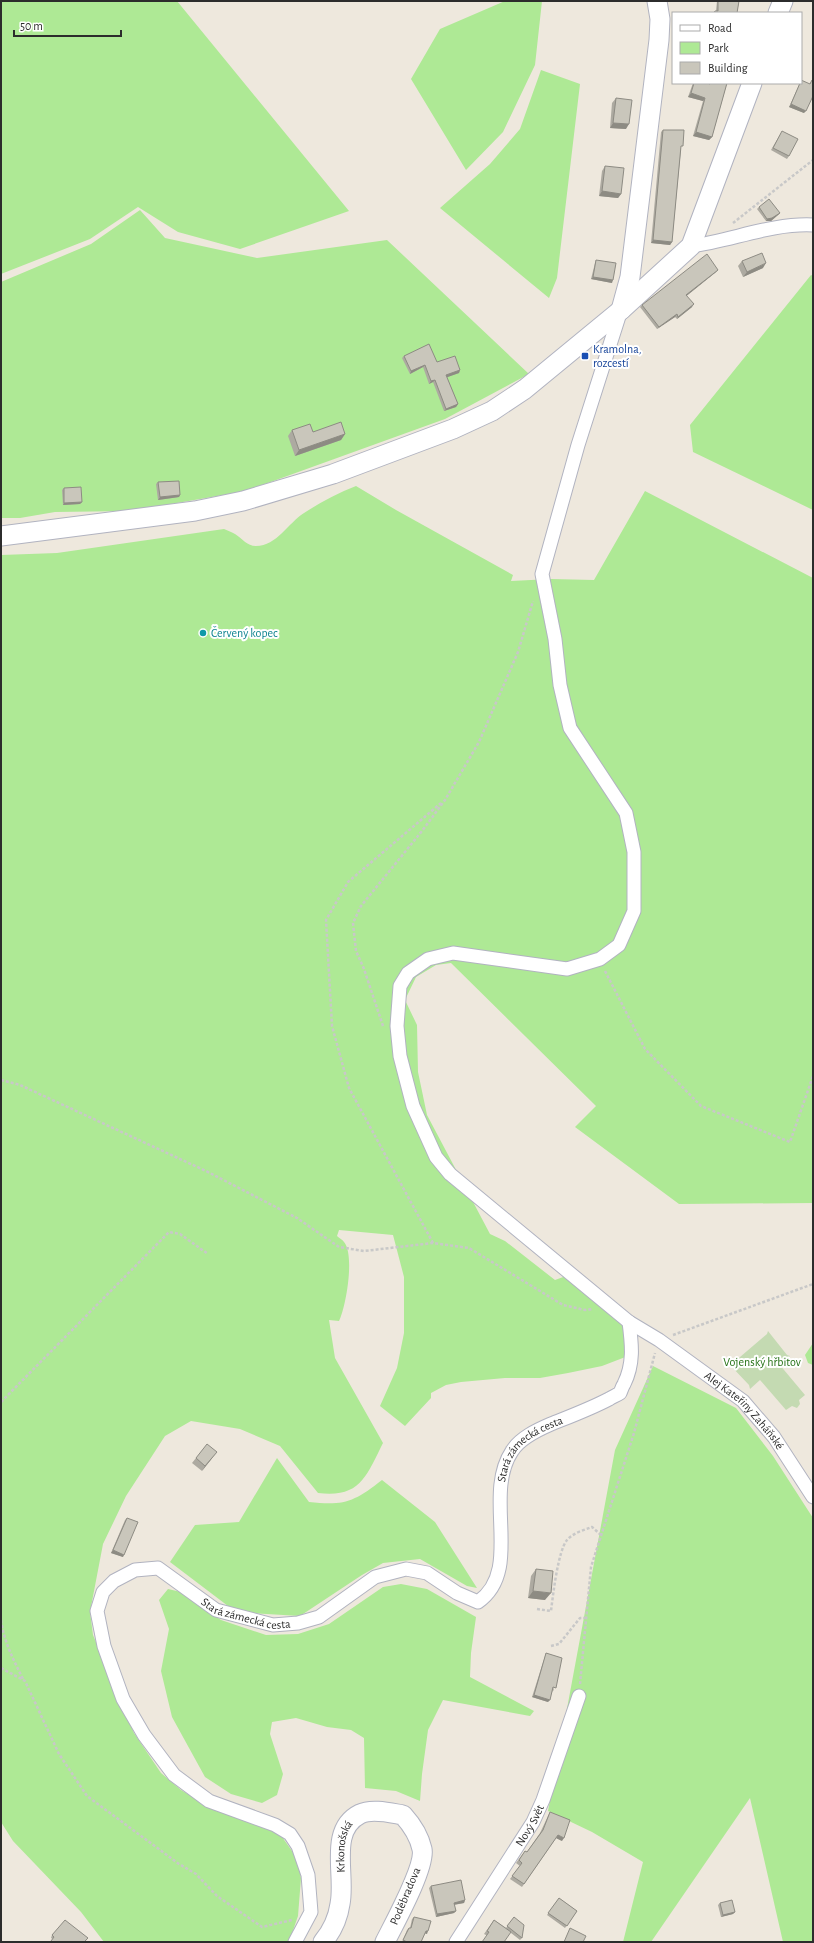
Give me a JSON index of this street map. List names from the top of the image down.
{
  "streets": {
    "street": [
      "Alej Kateřiny Zaháňské",
      "Stará zámecká cesta",
      "Nový Svět",
      "Krkonošská",
      "Poděbradova"
    ]
  },
  "crossings": [
    ["Alej Kateřiny Zaháňské", "Stará zámecká cesta"],
    ["Krkonošská", "Poděbradova"]
  ],
  "parks": ["Vojenský hřbitov"],
  "places": {
    "transit": ["Kramolna, rozcestí"],
    "other": ["Červený kopec"]
  },
  "legend": ["Road", "Park", "Building"],
  "scale_bar": "50 m"
}
